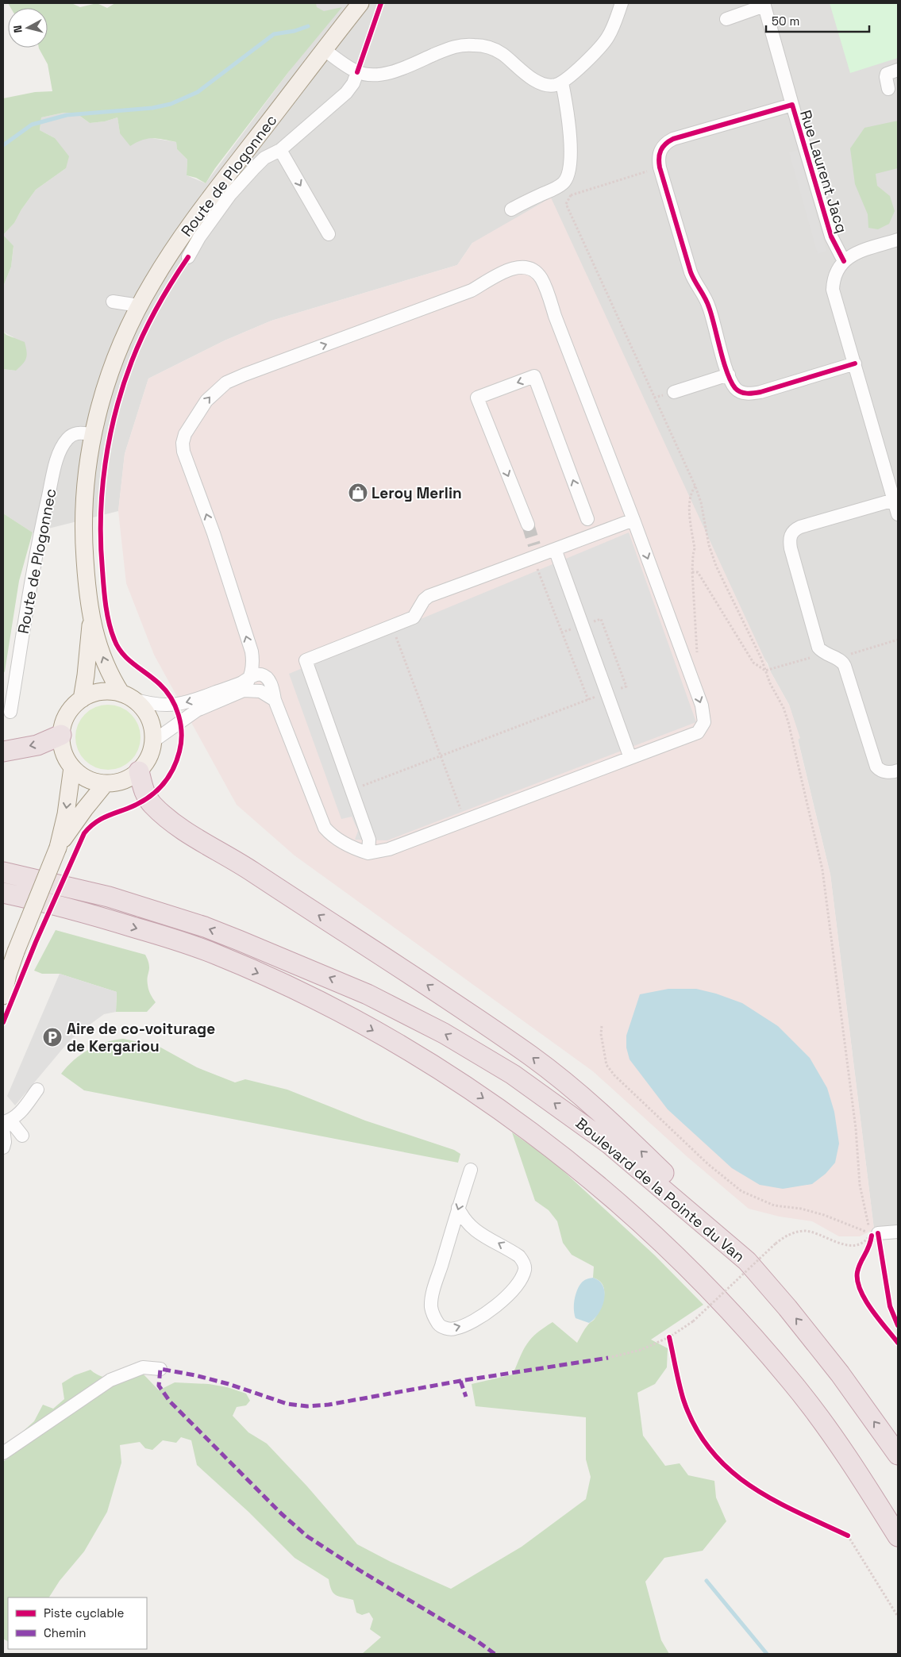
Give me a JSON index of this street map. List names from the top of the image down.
{
  "streets": {
    "highway": ["Boulevard de la Pointe du Van"],
    "main road": ["Route de Plogonnec"],
    "street": ["Rue Laurent Jacq"]
  },
  "places": {
    "shop": ["Leroy Merlin"],
    "parking": ["Aire de co-voiturage de Kergariou"]
  },
  "legend": ["Piste cyclable", "Chemin"],
  "scale_bar": "50 m",
  "north": "left"
}
